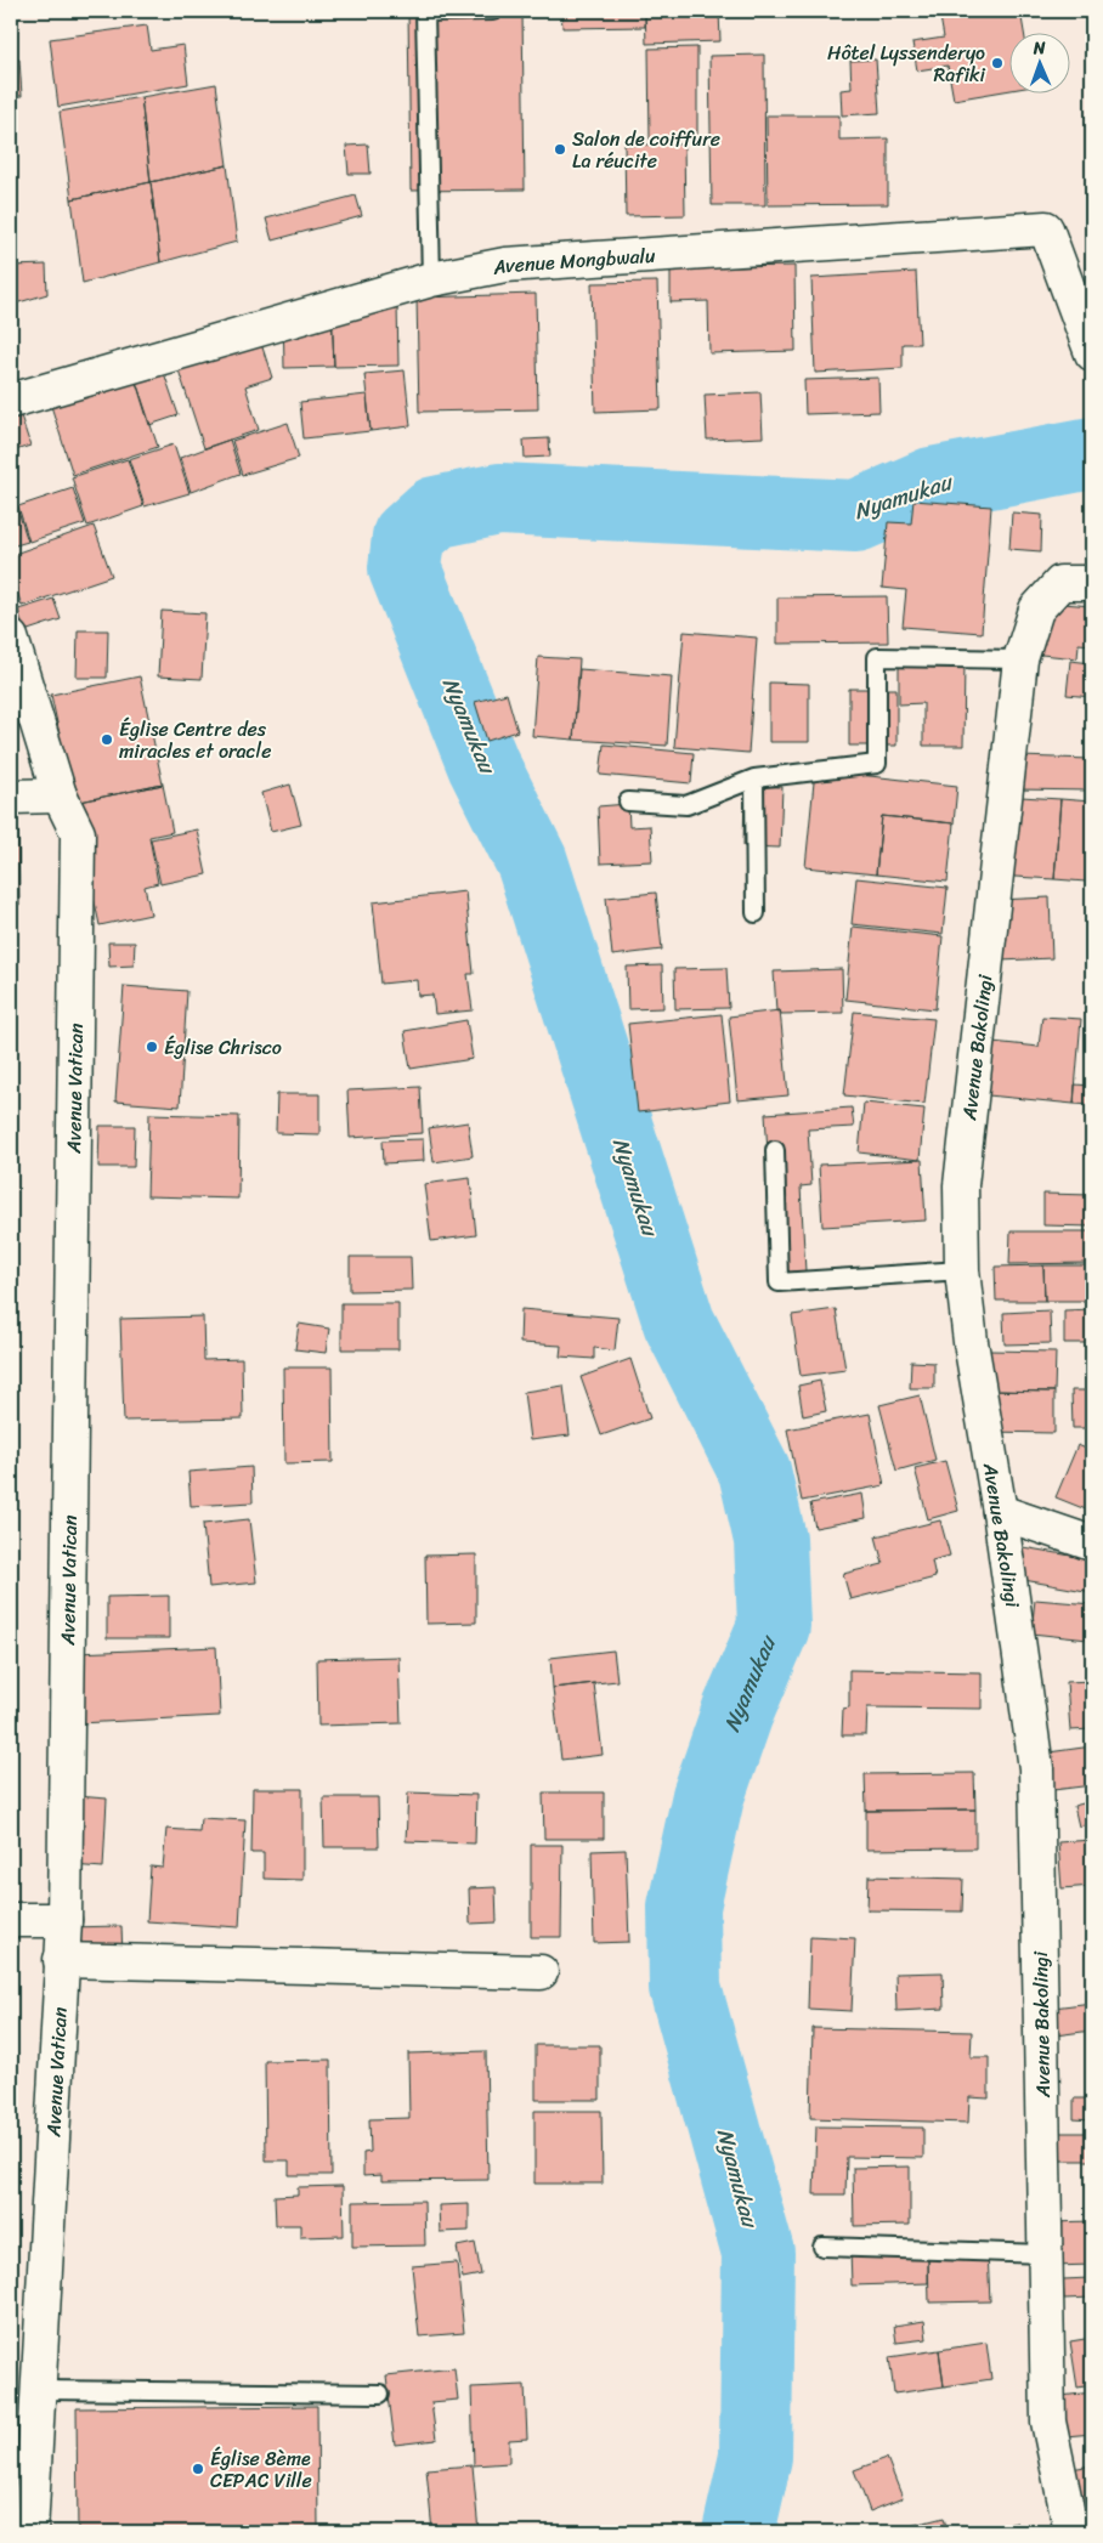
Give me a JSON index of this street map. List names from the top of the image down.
{
  "streets": {
    "street": ["Avenue Mongbwalu", "Avenue Bakolingi", "Avenue Vatican"]
  },
  "water": ["Nyamukau"],
  "places": [
    "Hôtel Lyssenderyo Rafiki",
    "Salon de coiffure La réucite",
    "Église Centre des miracles et oracle",
    "Église Chrisco",
    "Église 8ème CEPAC Ville"
  ],
  "north": "top"
}
